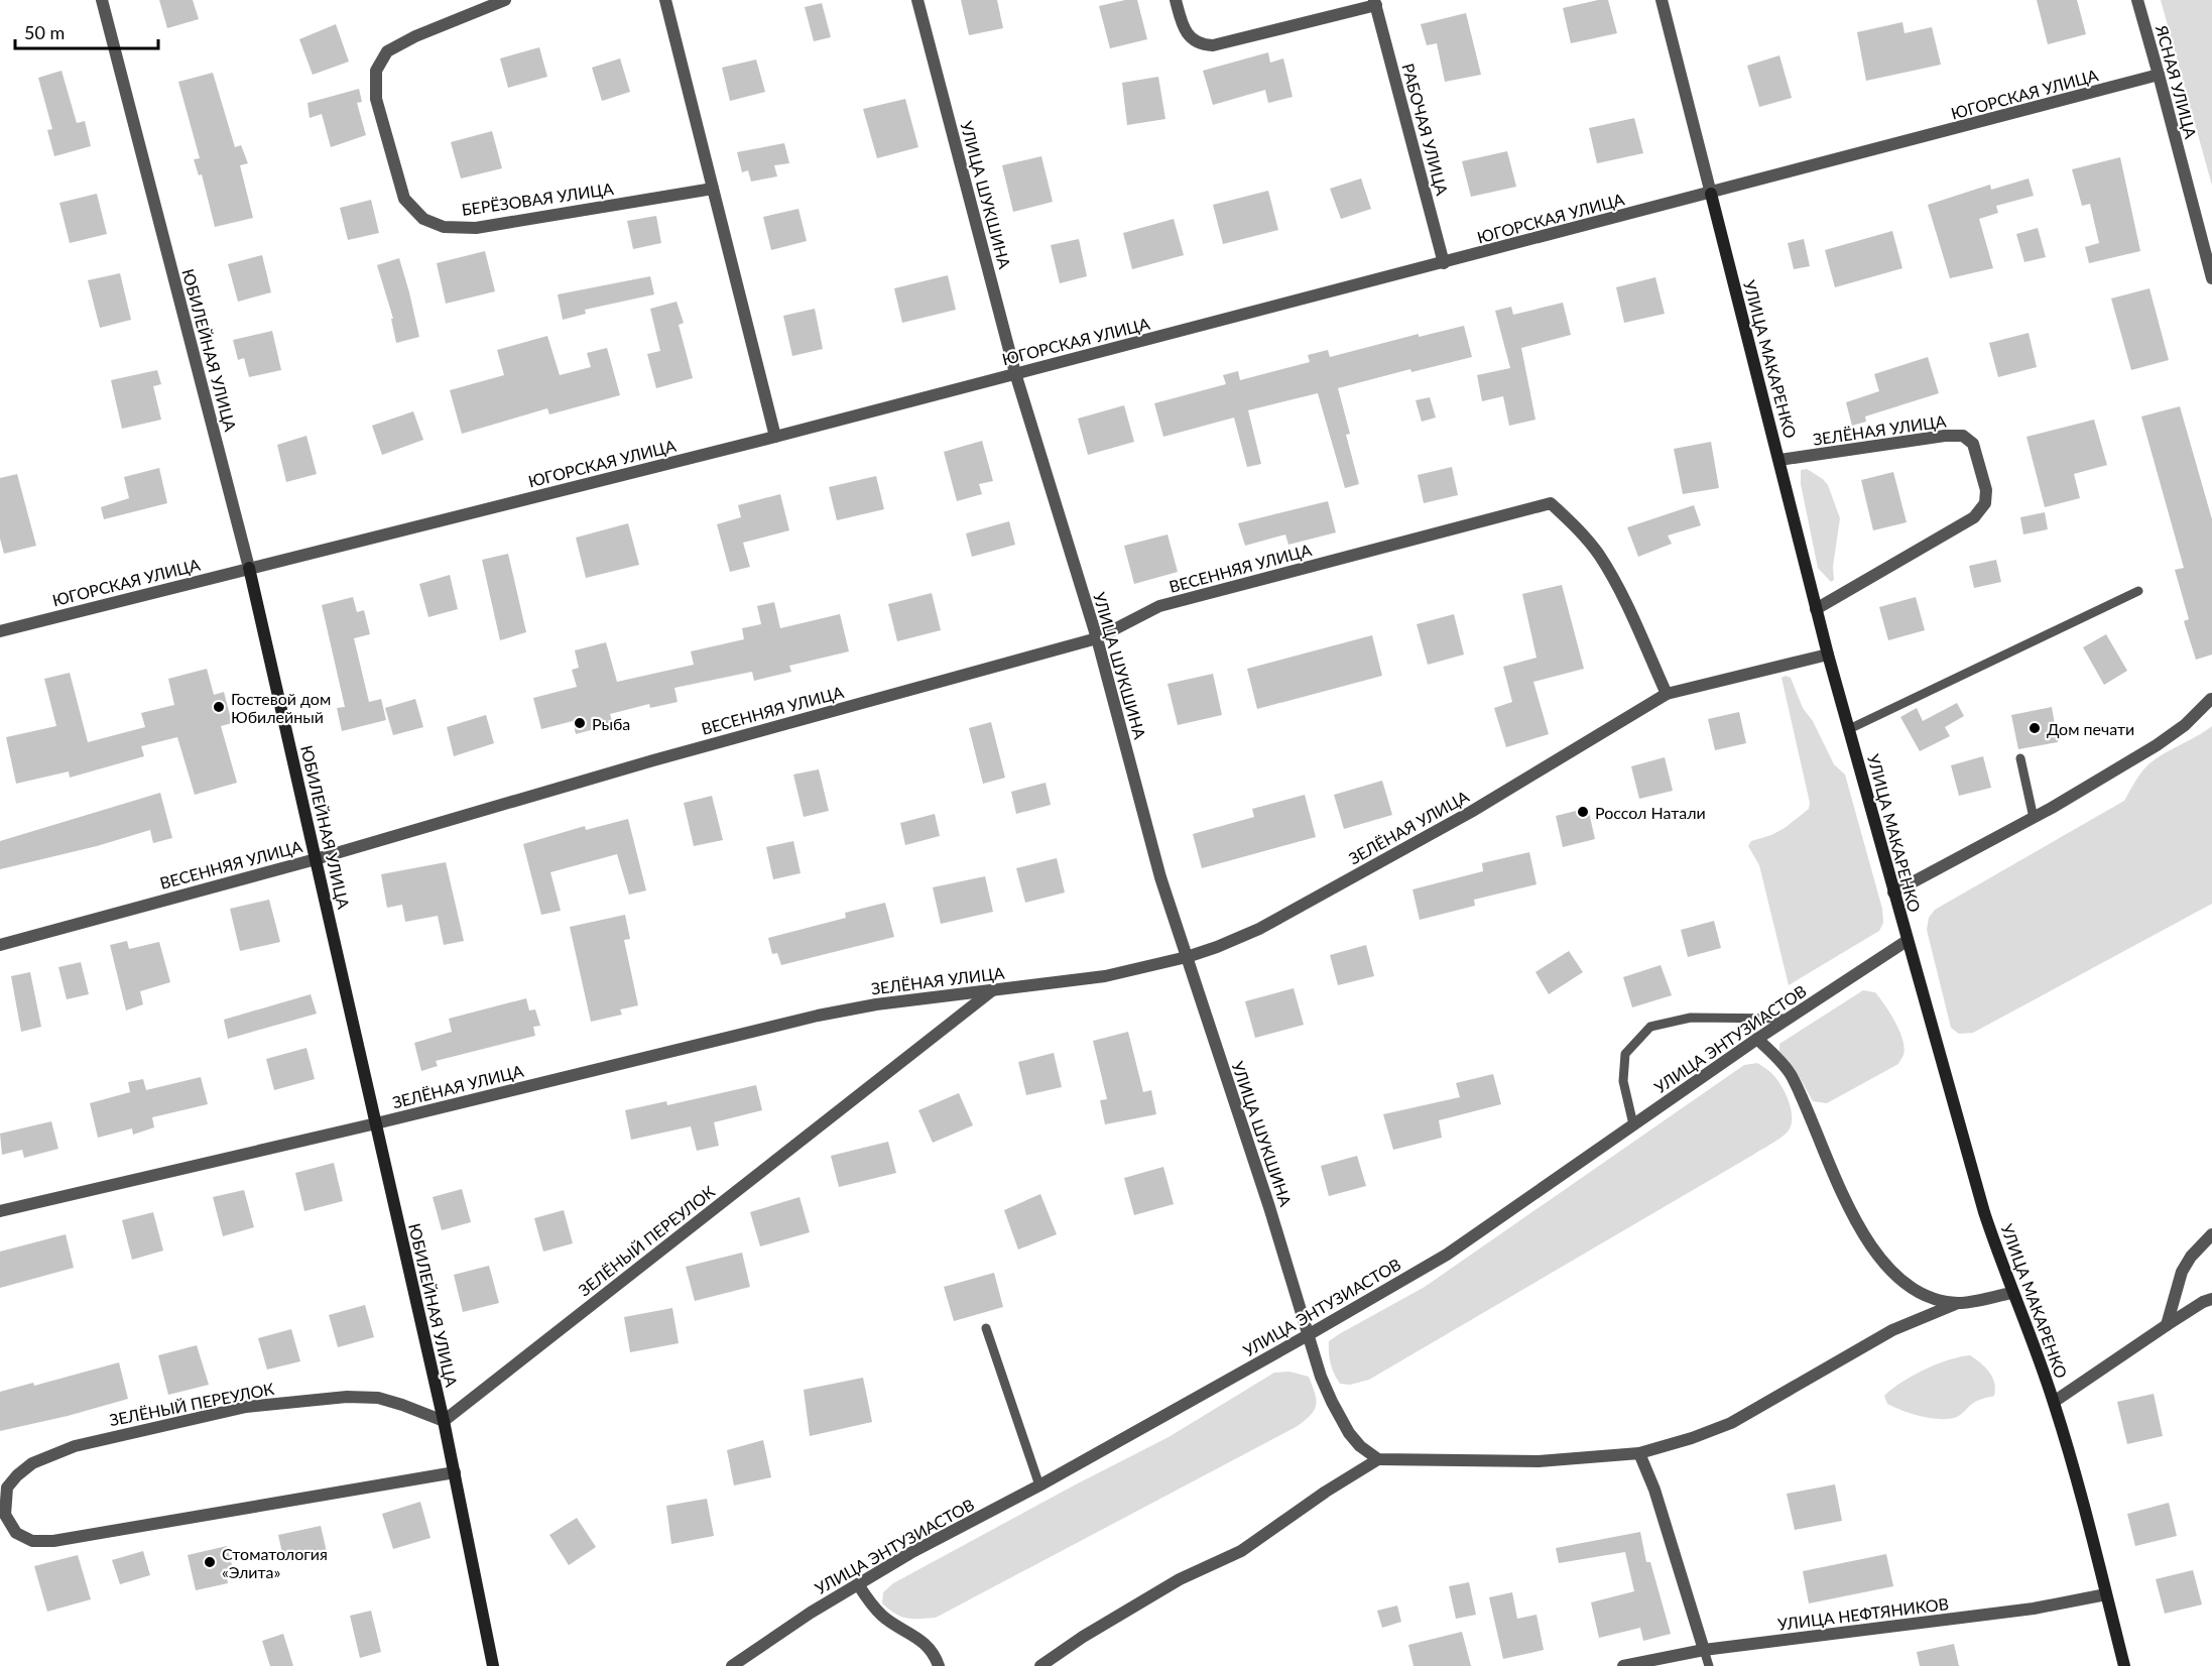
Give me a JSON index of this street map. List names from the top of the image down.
{
  "streets": {
    "street": [
      "ЯСНАЯ УЛИЦА",
      "ЮГОРСКАЯ УЛИЦА",
      "РАБОЧАЯ УЛИЦА",
      "УЛИЦА ШУКШИНА",
      "БЕРЁЗОВАЯ УЛИЦА",
      "ЮБИЛЕЙНАЯ УЛИЦА",
      "УЛИЦА МАКАРЕНКО",
      "ЗЕЛЁНАЯ УЛИЦА",
      "ВЕСЕННЯЯ УЛИЦА",
      "УЛИЦА ЭНТУЗИАСТОВ",
      "ЗЕЛЁНЫЙ ПЕРЕУЛОК",
      "УЛИЦА НЕФТЯНИКОВ"
    ]
  },
  "crossings": [
    ["ЯСНАЯ УЛИЦА", "ЮГОРСКАЯ УЛИЦА"],
    ["ЮГОРСКАЯ УЛИЦА", "РАБОЧАЯ УЛИЦА"],
    ["ЮГОРСКАЯ УЛИЦА", "УЛИЦА ШУКШИНА"],
    ["ЮГОРСКАЯ УЛИЦА", "ЮБИЛЕЙНАЯ УЛИЦА"],
    ["ЮГОРСКАЯ УЛИЦА", "УЛИЦА МАКАРЕНКО"],
    ["УЛИЦА ШУКШИНА", "ЗЕЛЁНАЯ УЛИЦА"],
    ["УЛИЦА ШУКШИНА", "ВЕСЕННЯЯ УЛИЦА"],
    ["УЛИЦА ШУКШИНА", "УЛИЦА ЭНТУЗИАСТОВ"],
    ["ЮБИЛЕЙНАЯ УЛИЦА", "ЗЕЛЁНАЯ УЛИЦА"],
    ["ЮБИЛЕЙНАЯ УЛИЦА", "ВЕСЕННЯЯ УЛИЦА"],
    ["ЮБИЛЕЙНАЯ УЛИЦА", "ЗЕЛЁНЫЙ ПЕРЕУЛОК"],
    ["УЛИЦА МАКАРЕНКО", "ЗЕЛЁНАЯ УЛИЦА"],
    ["УЛИЦА МАКАРЕНКО", "УЛИЦА ЭНТУЗИАСТОВ"],
    ["УЛИЦА МАКАРЕНКО", "УЛИЦА НЕФТЯНИКОВ"],
    ["ЗЕЛЁНАЯ УЛИЦА", "ВЕСЕННЯЯ УЛИЦА"],
    ["ЗЕЛЁНАЯ УЛИЦА", "ЗЕЛЁНЫЙ ПЕРЕУЛОК"]
  ],
  "places": [
    "Гостевой дом Юбилейный",
    "Рыба",
    "Дом печати",
    "Россол Натали",
    "Стоматология «Элита»"
  ],
  "scale_bar": "50 m"
}
